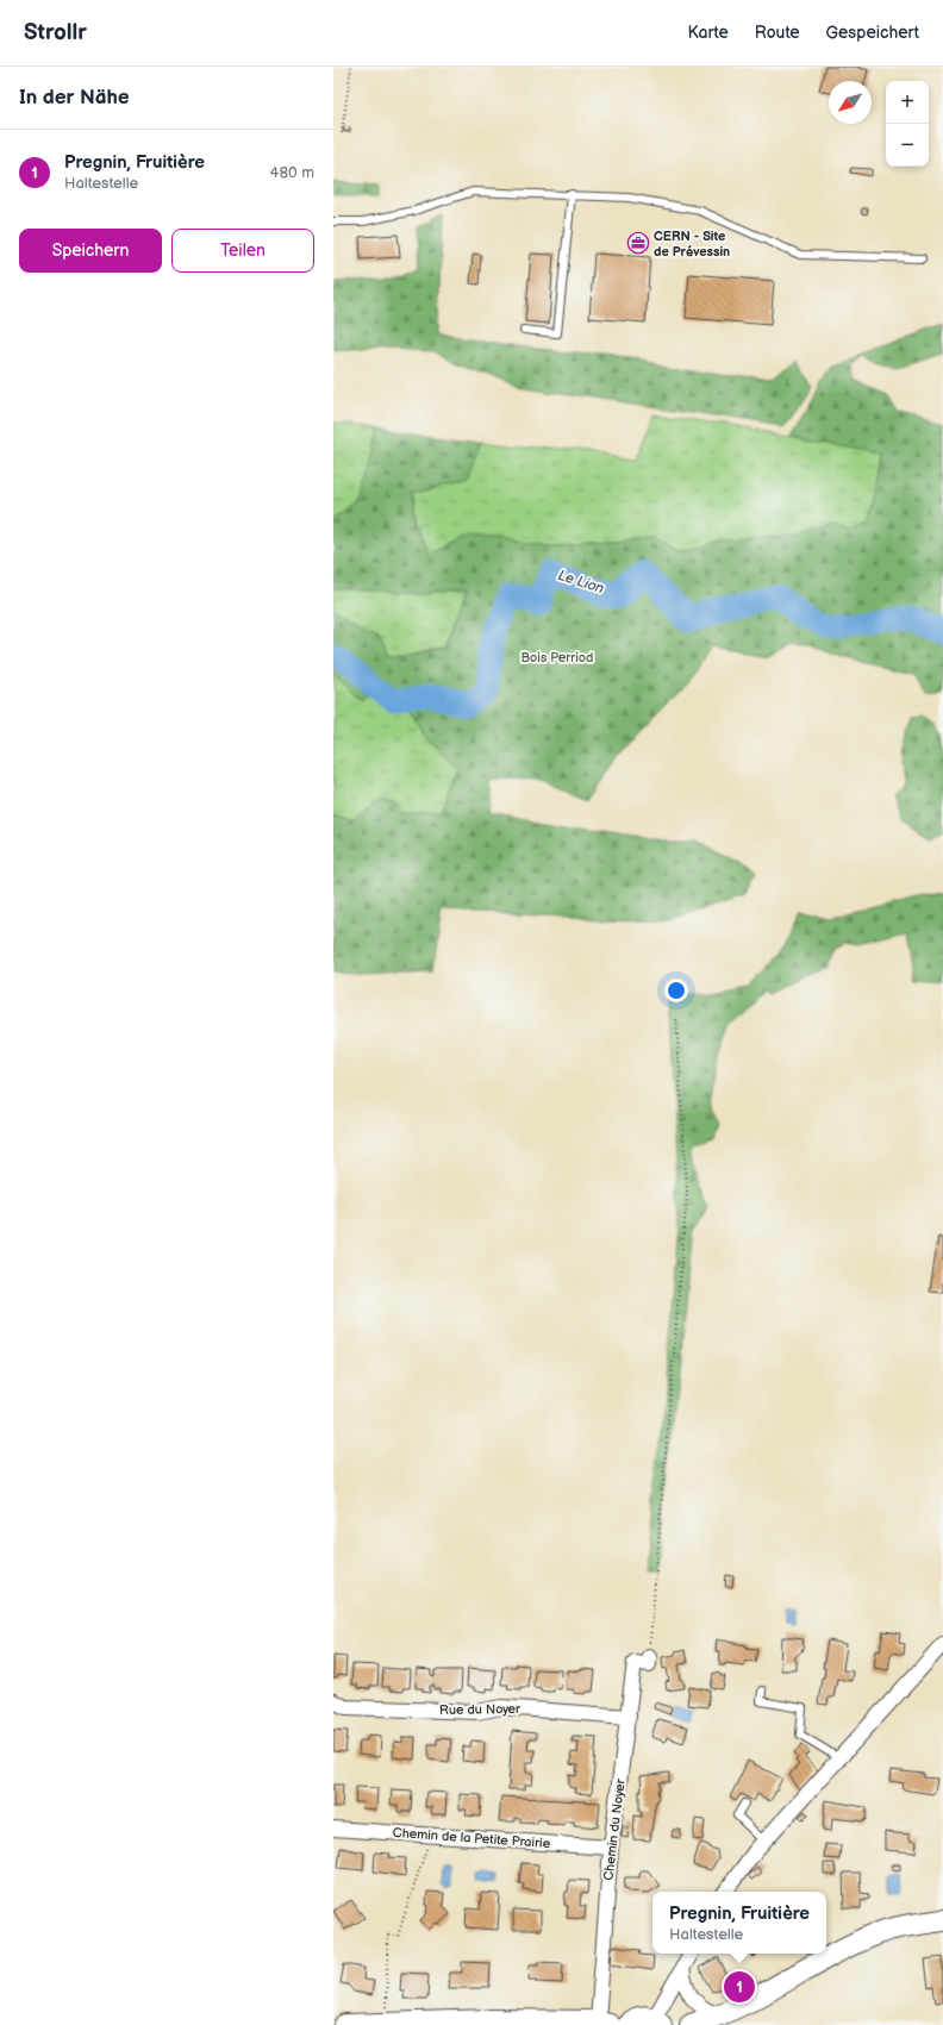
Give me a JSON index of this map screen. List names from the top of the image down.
{
  "streets": {
    "street": ["Rue du Noyer", "Chemin du Noyer", "Chemin de la Petite Prairie"]
  },
  "crossings": [
    ["Rue du Noyer", "Chemin du Noyer"],
    ["Chemin du Noyer", "Chemin de la Petite Prairie"]
  ],
  "water": ["Le Lion"],
  "parks": ["Bois Perriod"],
  "places": {
    "office": ["CERN - Site de Prévessin"]
  },
  "north": "bottom left",
  "page": {
    "header": "Strollr",
    "nav": ["Karte", "Route", "Gespeichert"],
    "heading": "In der Nähe",
    "map_buttons": ["+", "−"],
    "list": [
      {
        "mark": "1",
        "name": "Pregnin, Fruitière",
        "note": "Haltestelle",
        "value": "480 m"
      }
    ],
    "buttons": ["Speichern", "Teilen"],
    "popup": ["Pregnin, Fruitière", "Haltestelle"],
    "pins": "1"
  }
}
